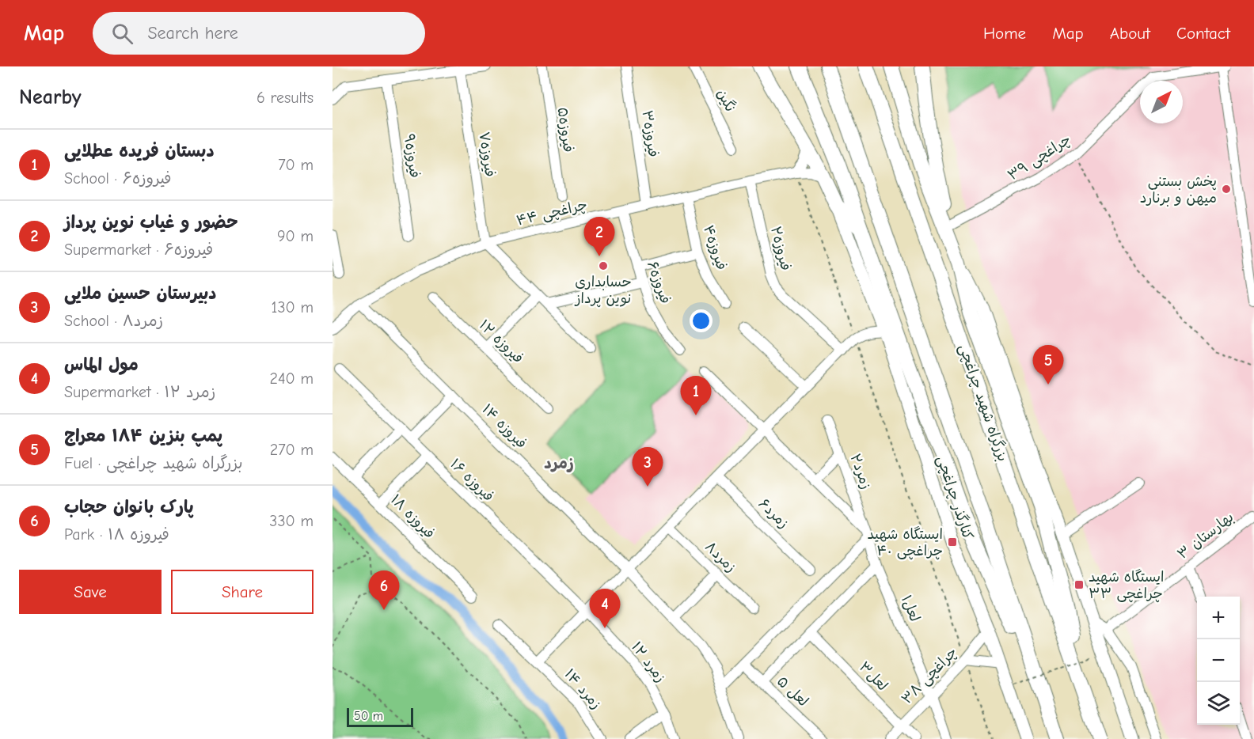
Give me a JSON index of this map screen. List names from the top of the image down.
{
  "streets": {
    "highway": ["بزرگراه شهید چراغچی"],
    "main road": ["کنارگذر چراغچی"],
    "street": [
      "نگین",
      "فیروزه۵",
      "فیروزه۳",
      "فیروزه۷",
      "فیروزه۹",
      "چراغچی ۳۹",
      "چراغچی ۴۴",
      "فیروزه۴",
      "فیروزه۲",
      "فیروزه۶",
      "فیروزه ۱۲",
      "فیروزه ۱۴",
      "زمرد۲",
      "فیروزه ۱۶",
      "زمرد۶",
      "فیروزه ۱۸",
      "بهارستان ۳",
      "زمرد۸",
      "لعل۱",
      "زمرد ۱۲",
      "چراغچی ۳۸",
      "لعل۳",
      "زمرد ۱۴",
      "لعل ۵"
    ]
  },
  "crossings": [
    ["فیروزه۳", "چراغچی ۴۴"],
    ["فیروزه۷", "چراغچی ۴۴"],
    ["چراغچی ۴۴", "فیروزه۴"],
    ["چراغچی ۴۴", "فیروزه۲"],
    ["چراغچی ۴۴", "فیروزه ۱۴"],
    ["زمرد۲", "لعل۱"],
    ["فیروزه ۱۶", "زمرد ۱۲"],
    ["کنارگذر چراغچی", "چراغچی ۳۸"],
    ["لعل۱", "چراغچی ۳۸"],
    ["چراغچی ۳۸", "لعل۳"]
  ],
  "districts": ["زمرد"],
  "places": {
    "other": ["پخش بستنی میهن و برنارد", "حسابداری نوین پرداز"],
    "transit": ["ایستگاه شهید چراغچی ۴۰", "ایستگاه شهید چراغچی ۳۳"]
  },
  "scale_bar": "50 m",
  "north": "top right",
  "page": {
    "header": "Map",
    "search": "Search here",
    "nav": [
      "Home",
      "Map",
      "About",
      "Contact"
    ],
    "heading": ["Nearby", "6 results"],
    "list": [
      {
        "mark": "1",
        "name": "دبستان فریده عطلایی",
        "note": "School · فیروزه۶",
        "value": "70 m"
      },
      {
        "mark": "2",
        "name": "حضور و غیاب نوین پرداز",
        "note": "Supermarket · فیروزه۶",
        "value": "90 m"
      },
      {
        "mark": "3",
        "name": "دبیرستان حسین ملایی",
        "note": "School · زمرد۸",
        "value": "130 m"
      },
      {
        "mark": "4",
        "name": "مول الماس",
        "note": "Supermarket · زمرد ۱۲",
        "value": "240 m"
      },
      {
        "mark": "5",
        "name": "پمپ بنزین ۱۸۴ معراج",
        "note": "Fuel · بزرگراه شهید چراغچی",
        "value": "270 m"
      },
      {
        "mark": "6",
        "name": "پارک بانوان حجاب",
        "note": "Park · فیروزه ۱۸",
        "value": "330 m"
      }
    ],
    "pins": [
      "2",
      "5",
      "1",
      "3",
      "6",
      "4"
    ],
    "buttons": ["Save", "Share"],
    "map_buttons": ["+", "−"],
    "scale": "50 m"
  }
}
